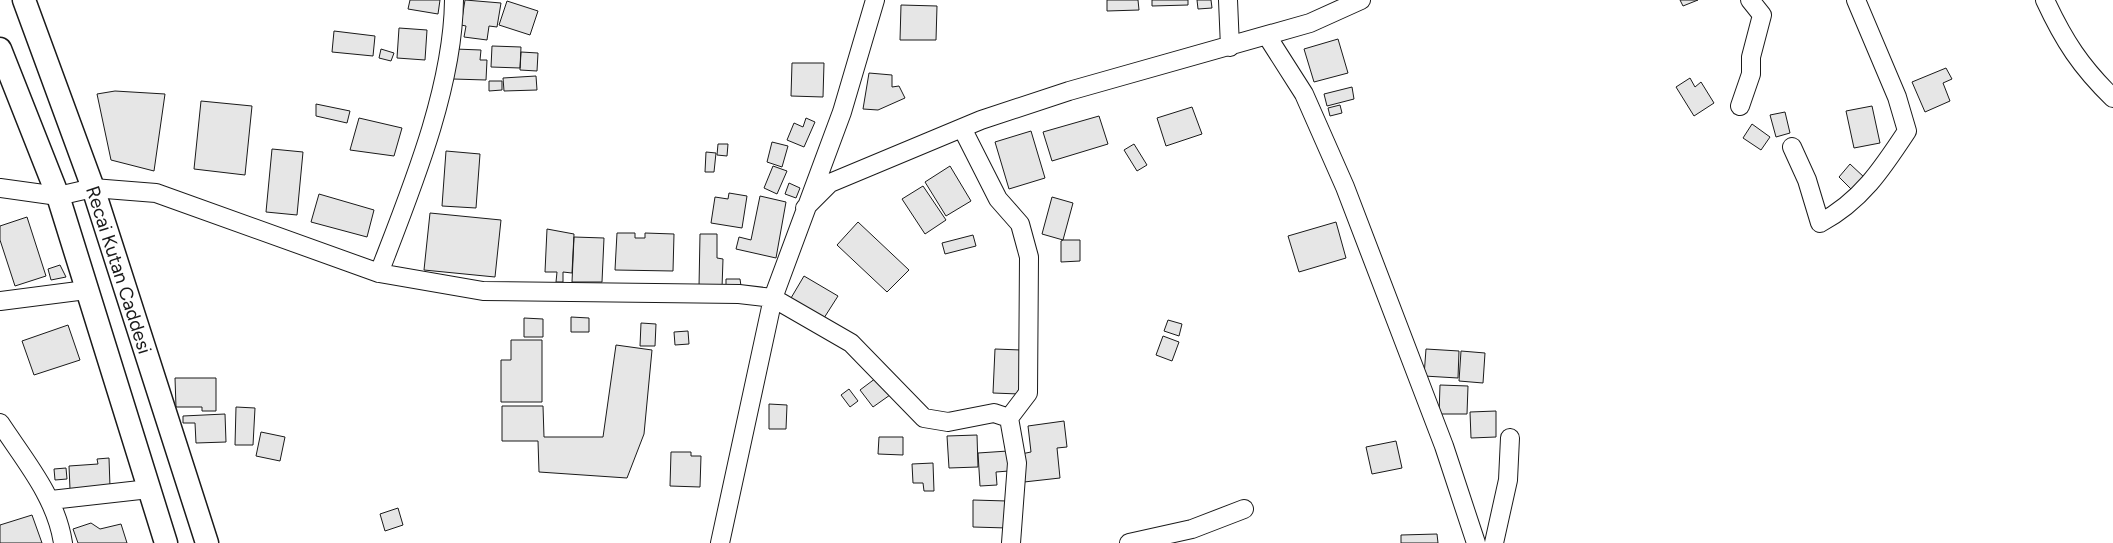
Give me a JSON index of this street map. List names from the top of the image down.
{
  "streets": {
    "main road": ["Recai Kutan Caddesi"]
  }
}
